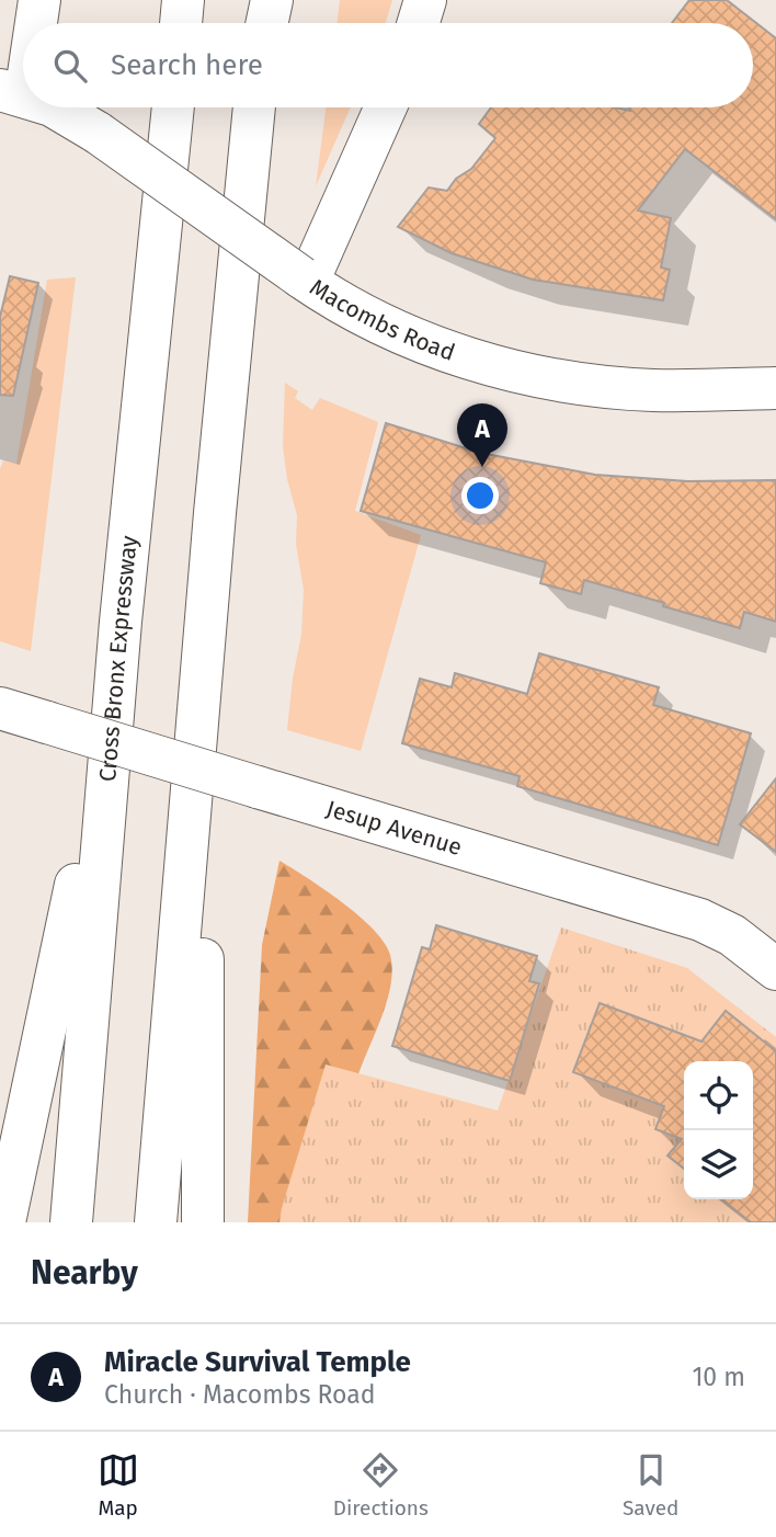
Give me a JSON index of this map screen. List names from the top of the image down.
{
  "streets": {
    "main road": ["Macombs Road", "Cross Bronx Expressway", "Jesup Avenue"]
  },
  "page": {
    "search": "Search here",
    "pins": "A",
    "heading": "Nearby",
    "list": [
      {
        "mark": "A",
        "name": "Miracle Survival Temple",
        "note": "Church · Macombs Road",
        "value": "10 m"
      }
    ],
    "nav": ["Map", "Directions", "Saved"]
  }
}
